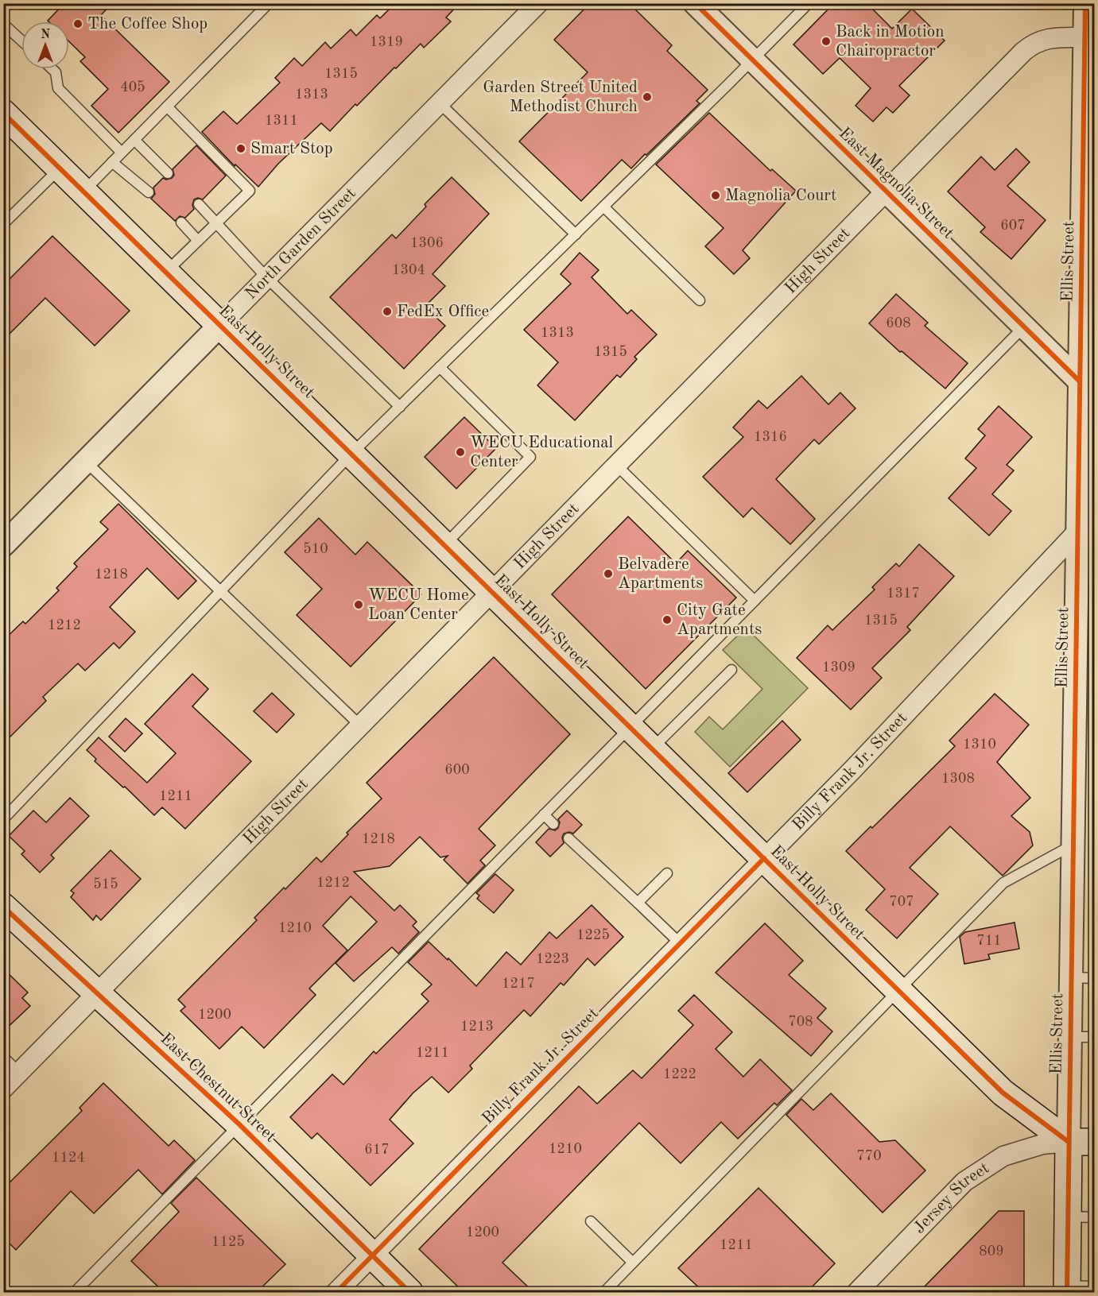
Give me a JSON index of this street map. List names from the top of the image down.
{
  "streets": {
    "main road": ["Ellis Street", "East Holly Street", "East Chestnut Street"],
    "street": [
      "East Magnolia Street",
      "North Garden Street",
      "High Street",
      "Billy Frank Jr. Street",
      "Jersey Street"
    ]
  },
  "crossings": [
    ["East Magnolia Street", "High Street"],
    ["East Magnolia Street", "Ellis Street"],
    ["North Garden Street", "East Holly Street"],
    ["High Street", "Ellis Street"],
    ["High Street", "East Holly Street"],
    ["High Street", "East Chestnut Street"],
    ["Ellis Street", "East Holly Street"],
    ["Ellis Street", "Billy Frank Jr. Street"],
    ["Ellis Street", "Jersey Street"],
    ["East Holly Street", "Billy Frank Jr. Street"],
    ["East Holly Street", "Jersey Street"],
    ["Billy Frank Jr. Street", "East Chestnut Street"]
  ],
  "places": [
    "The Coffee Shop",
    "Back in Motion Chairopractor",
    "Garden Street United Methodist Church",
    "Smart Stop",
    "Magnolia Court",
    "FedEx Office",
    "WECU Educational Center",
    "Belvadere Apartments",
    "WECU Home Loan Center",
    "City Gate Apartments"
  ],
  "house_numbers": [
    "1319",
    "1315",
    "405",
    "1313",
    "1311",
    "607",
    "1306",
    "1304",
    "608",
    "1313",
    "1315",
    "1316",
    "510",
    "1218",
    "1317",
    "1315",
    "1212",
    "1309",
    "1310",
    "600",
    "1308",
    "1211",
    "1218",
    "1212",
    "515",
    "707",
    "1210",
    "1225",
    "711",
    "1223",
    "1217",
    "1200",
    "708",
    "1213",
    "1211",
    "1222",
    "1210",
    "617",
    "770",
    "1124",
    "1200",
    "1125",
    "1211",
    "809"
  ],
  "north": "top"
}
